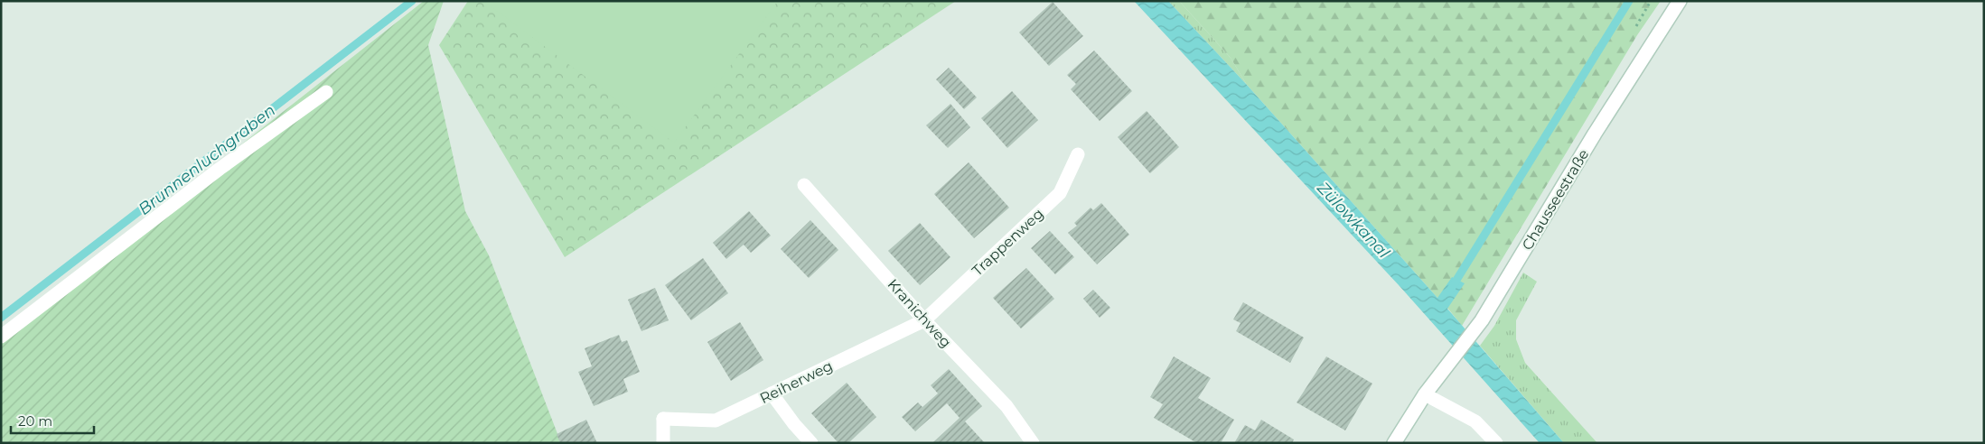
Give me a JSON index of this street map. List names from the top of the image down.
{
  "streets": {
    "street": [
      "Chausseestraße",
      "Trappenweg",
      "Kranichweg",
      "Reiherweg"
    ]
  },
  "crossings": [
    ["Trappenweg", "Kranichweg"],
    ["Trappenweg", "Reiherweg"],
    ["Kranichweg", "Reiherweg"]
  ],
  "water": ["Brunnenluchgraben", "Zülowkanal"],
  "scale_bar": "20 m"
}
